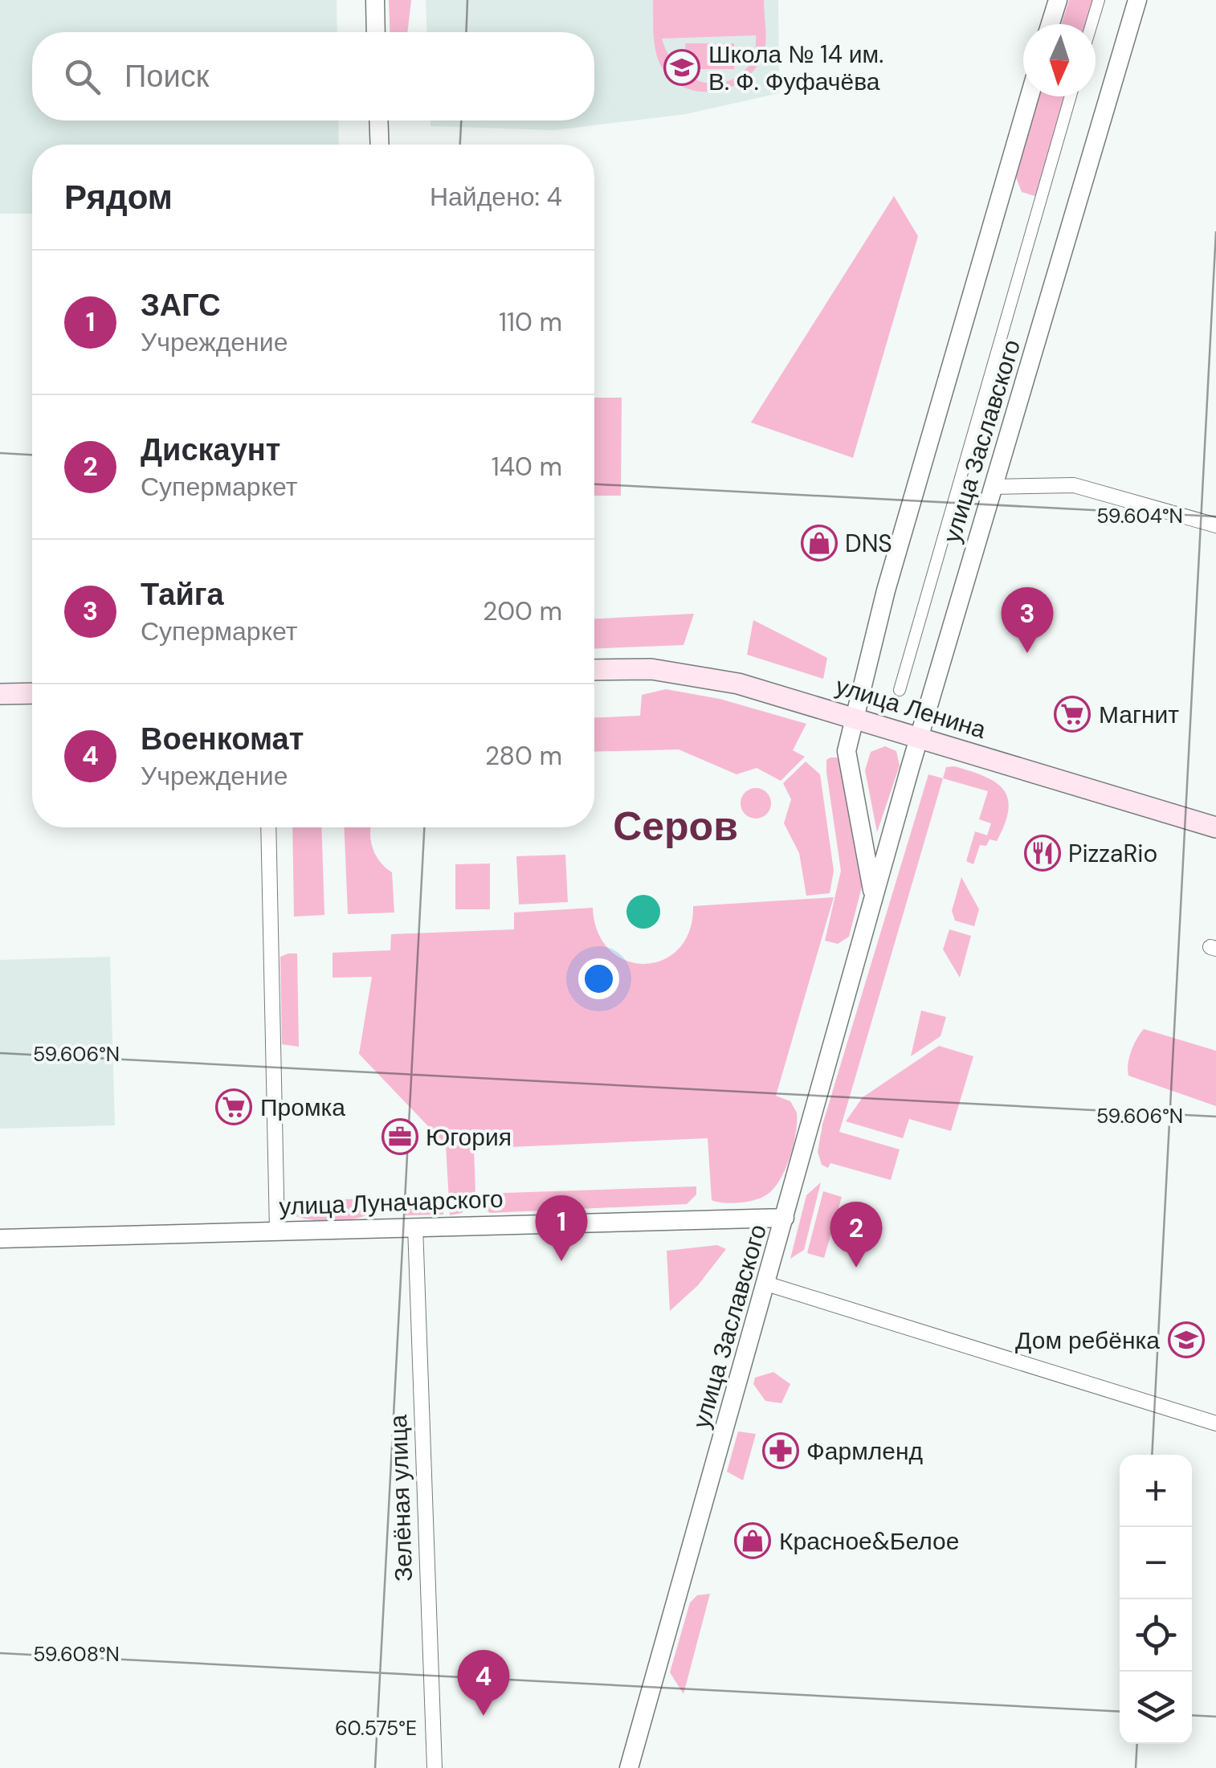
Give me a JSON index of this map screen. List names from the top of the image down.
{
  "streets": {
    "main road": ["улица Ленина"],
    "street": ["улица Заславского", "улица Луначарского", "Зелёная улица"]
  },
  "crossings": [
    ["улица Заславского", "улица Ленина"],
    ["улица Заславского", "улица Луначарского"],
    ["улица Луначарского", "Зелёная улица"]
  ],
  "districts": ["Серов"],
  "places": {
    "school or university": ["Школа № 14 им. В. Ф. Фуфачёва", "Дом ребёнка"],
    "shop": ["DNS", "Красное&Белое"],
    "supermarket": ["Магнит", "Промка"],
    "restaurant": ["PizzaRio"],
    "office": ["Югория"],
    "pharmacy": ["Фармленд"]
  },
  "north": "bottom",
  "page": {
    "search": "Поиск",
    "heading": ["Рядом", "Найдено: 4"],
    "list": [
      {
        "mark": "1",
        "name": "ЗАГС",
        "note": "Учреждение",
        "value": "110 m"
      },
      {
        "mark": "2",
        "name": "Дискаунт",
        "note": "Супермаркет",
        "value": "140 m"
      },
      {
        "mark": "3",
        "name": "Тайга",
        "note": "Супермаркет",
        "value": "200 m"
      },
      {
        "mark": "4",
        "name": "Военкомат",
        "note": "Учреждение",
        "value": "280 m"
      }
    ],
    "pins": [
      "3",
      "1",
      "2",
      "4"
    ],
    "map_buttons": ["+", "−"]
  },
  "coordinates": [
    "59.604°N",
    "59.606°N",
    "59.608°N",
    "60.575°E"
  ]
}
